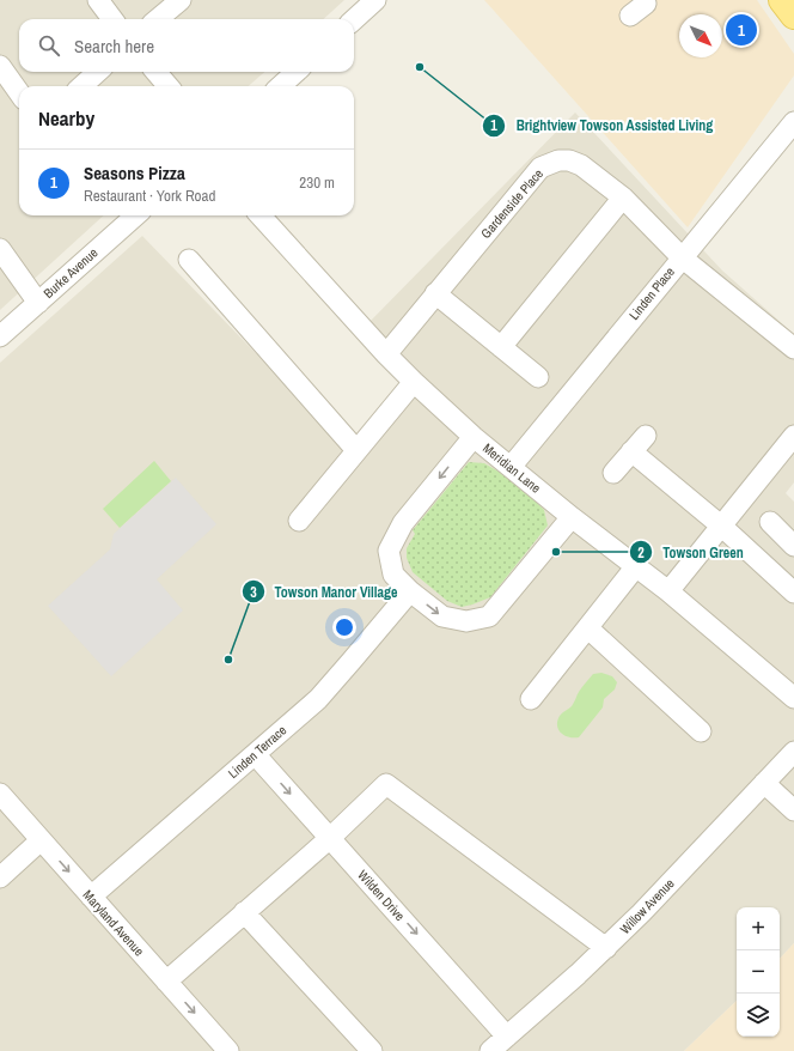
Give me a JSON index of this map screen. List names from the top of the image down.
{
  "streets": {
    "street": [
      "Gardenside Place",
      "Burke Avenue",
      "Linden Place",
      "Meridian Lane",
      "Linden Terrace",
      "Wilden Drive",
      "Willow Avenue",
      "Maryland Avenue"
    ]
  },
  "crossings": [
    ["Gardenside Place", "Linden Place"],
    ["Gardenside Place", "Meridian Lane"],
    ["Linden Place", "Meridian Lane"],
    ["Linden Terrace", "Wilden Drive"],
    ["Linden Terrace", "Maryland Avenue"],
    ["Wilden Drive", "Willow Avenue"]
  ],
  "places": ["Brightview Towson Assisted Living", "Towson Green", "Towson Manor Village"],
  "north": "bottom right",
  "page": {
    "pins": "1",
    "search": "Search here",
    "heading": "Nearby",
    "list": [
      {
        "mark": "1",
        "name": "Seasons Pizza",
        "note": "Restaurant · York Road",
        "value": "230 m"
      }
    ],
    "map_buttons": ["+", "−"]
  }
}
